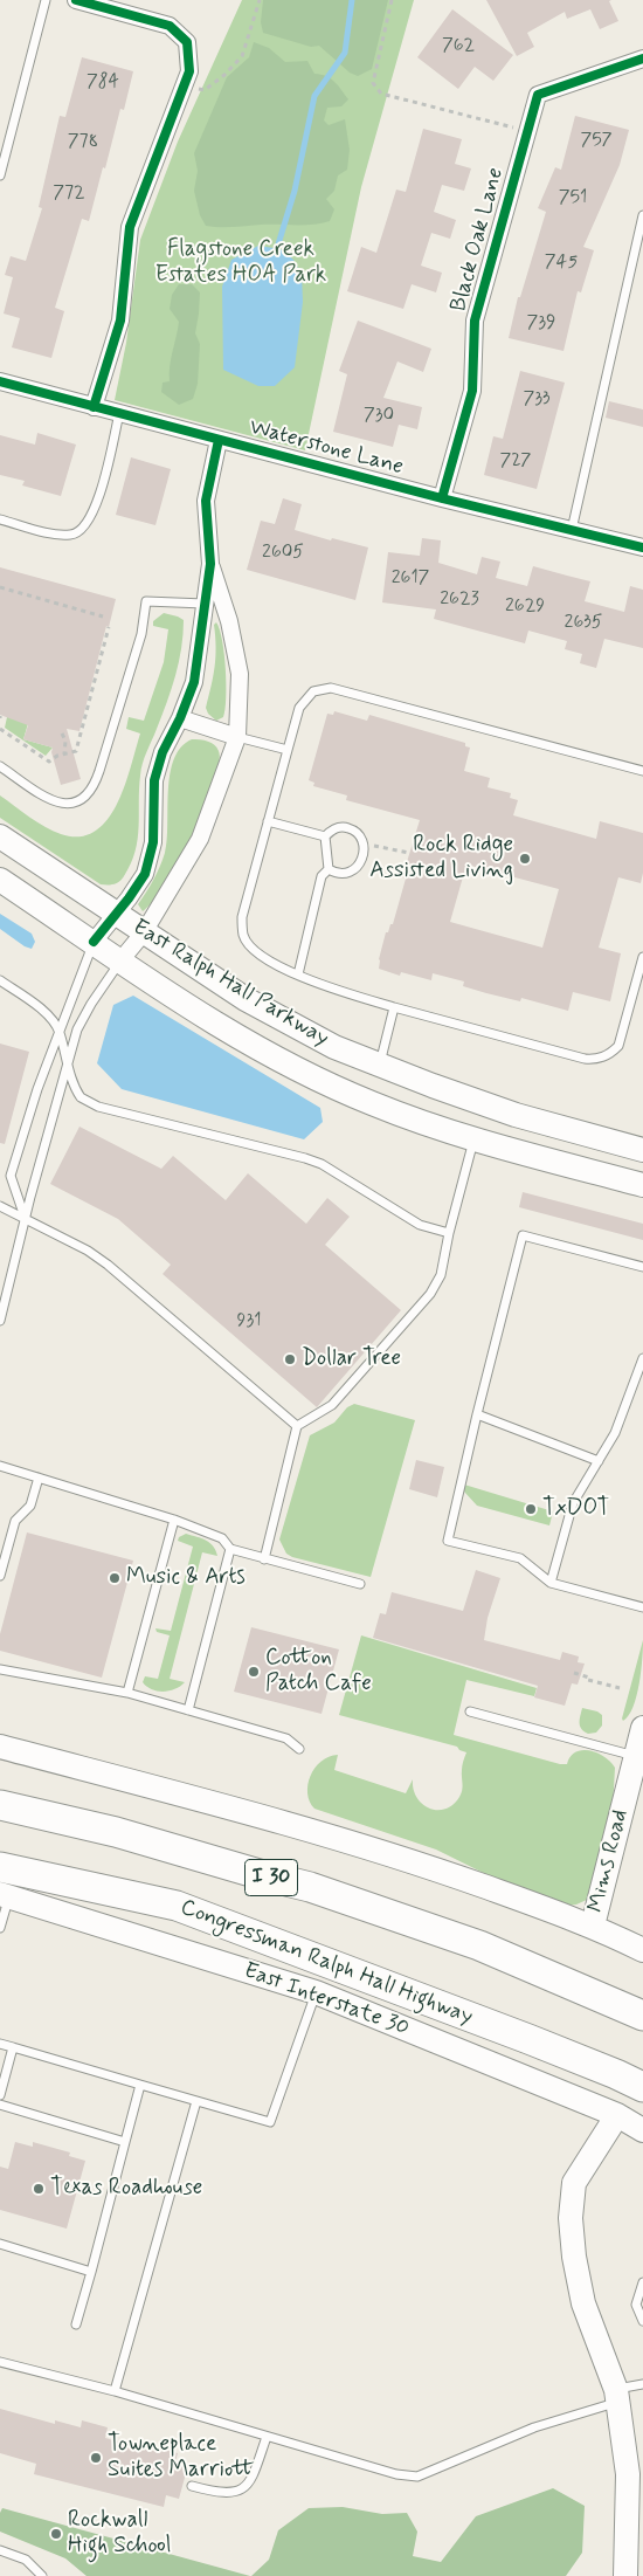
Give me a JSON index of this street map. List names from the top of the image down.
{
  "streets": {
    "highway": ["I 30", "Congressman Ralph Hall Highway"],
    "main road": ["East Ralph Hall Parkway", "Mims Road", "East Interstate 30"],
    "street": ["Black Oak Lane", "Waterstone Lane"]
  },
  "crossings": [
    ["Black Oak Lane", "Waterstone Lane"]
  ],
  "parks": ["Flagstone Creek Estates HOA Park"],
  "places": [
    "Rock Ridge Assisted Living",
    "Dollar Tree",
    "TxDOT",
    "Music & Arts",
    "Cotton Patch Cafe",
    "Texas Roadhouse",
    "Towneplace Suites Marriott",
    "Rockwall High School"
  ],
  "house_numbers": [
    "762",
    "784",
    "757",
    "778",
    "772",
    "751",
    "745",
    "739",
    "733",
    "730",
    "727",
    "2605",
    "2617",
    "2623",
    "2629",
    "2635",
    "931"
  ]
}
